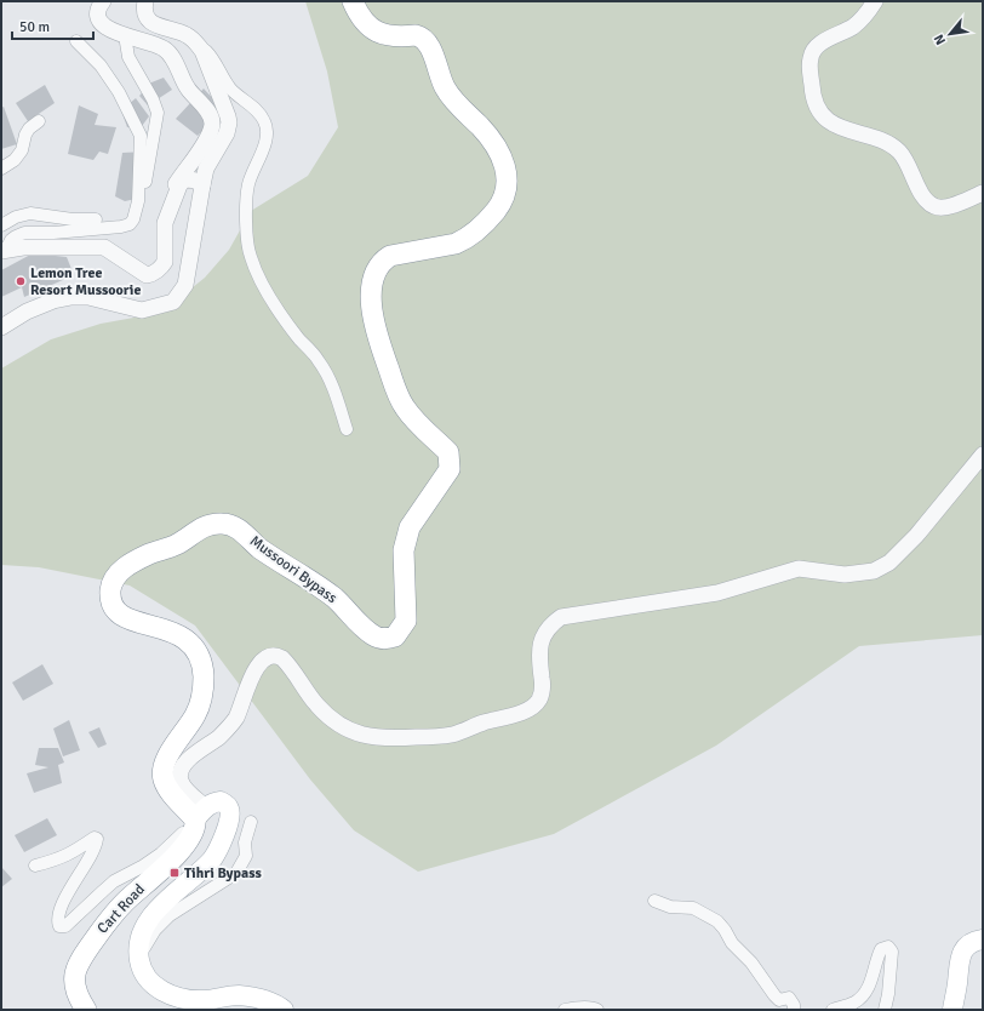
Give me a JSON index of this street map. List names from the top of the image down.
{
  "streets": {
    "highway": ["Mussoori Bypass", "Cart Road"]
  },
  "crossings": [
    ["Mussoori Bypass", "Cart Road"]
  ],
  "places": {
    "other": ["Lemon Tree Resort Mussoorie"],
    "transit": ["Tihri Bypass"]
  },
  "scale_bar": "50 m",
  "north": "bottom left"
}
